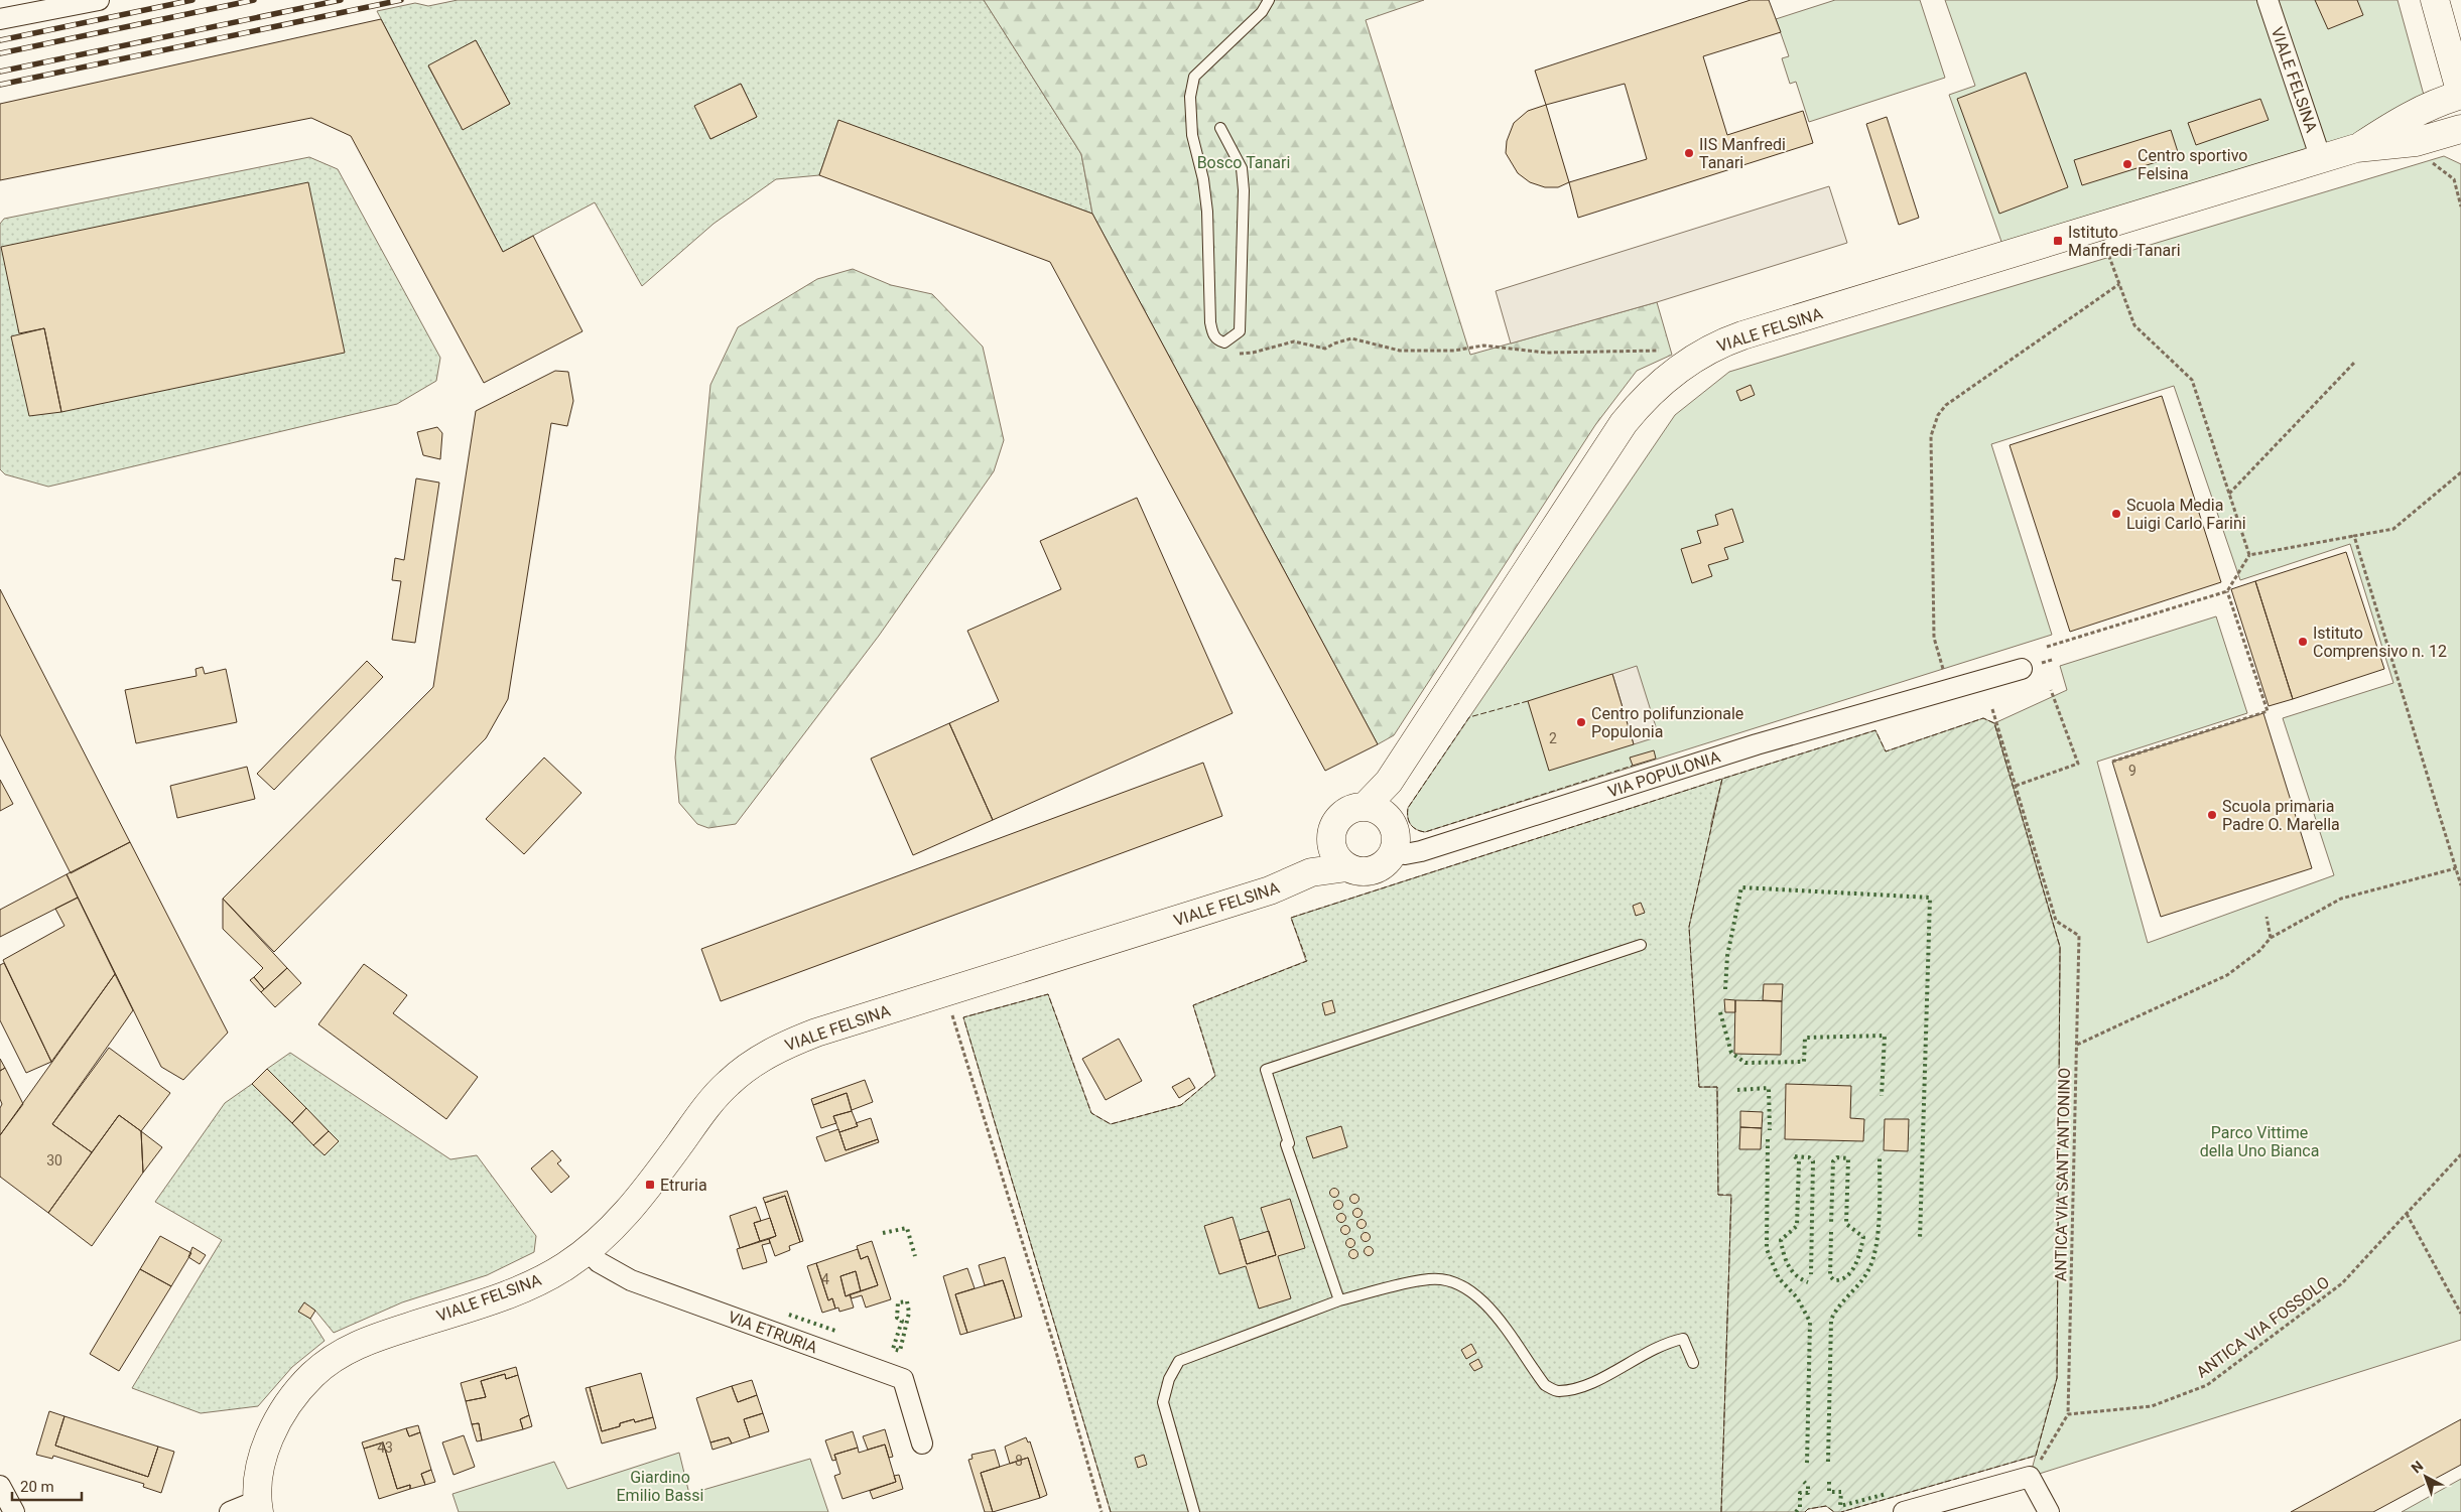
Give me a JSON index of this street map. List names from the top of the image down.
{
  "streets": {
    "street": ["VIALE FELSINA", "VIA POPULONIA", "VIA ETRURIA"],
    "path": ["ANTICA VIA SANT'ANTONINO", "ANTICA VIA FOSSOLO"]
  },
  "crossings": [
    ["VIALE FELSINA", "VIA POPULONIA"],
    ["VIALE FELSINA", "VIA ETRURIA"],
    ["ANTICA VIA SANT'ANTONINO", "ANTICA VIA FOSSOLO"]
  ],
  "parks": ["Bosco Tanari", "Parco Vittime della Uno Bianca", "Giardino Emilio Bassi"],
  "places": {
    "other": [
      "IIS Manfredi Tanari",
      "Centro sportivo Felsina",
      "Scuola Media Luigi Carlo Farini",
      "Istituto Comprensivo n. 12",
      "Centro polifunzionale Populonia",
      "Scuola primaria Padre O. Marella"
    ],
    "transit": ["Istituto Manfredi Tanari", "Etruria"]
  },
  "house_numbers": [
    "2",
    "9",
    "30",
    "4",
    "43",
    "8"
  ],
  "scale_bar": "20 m",
  "north": "top left"
}
